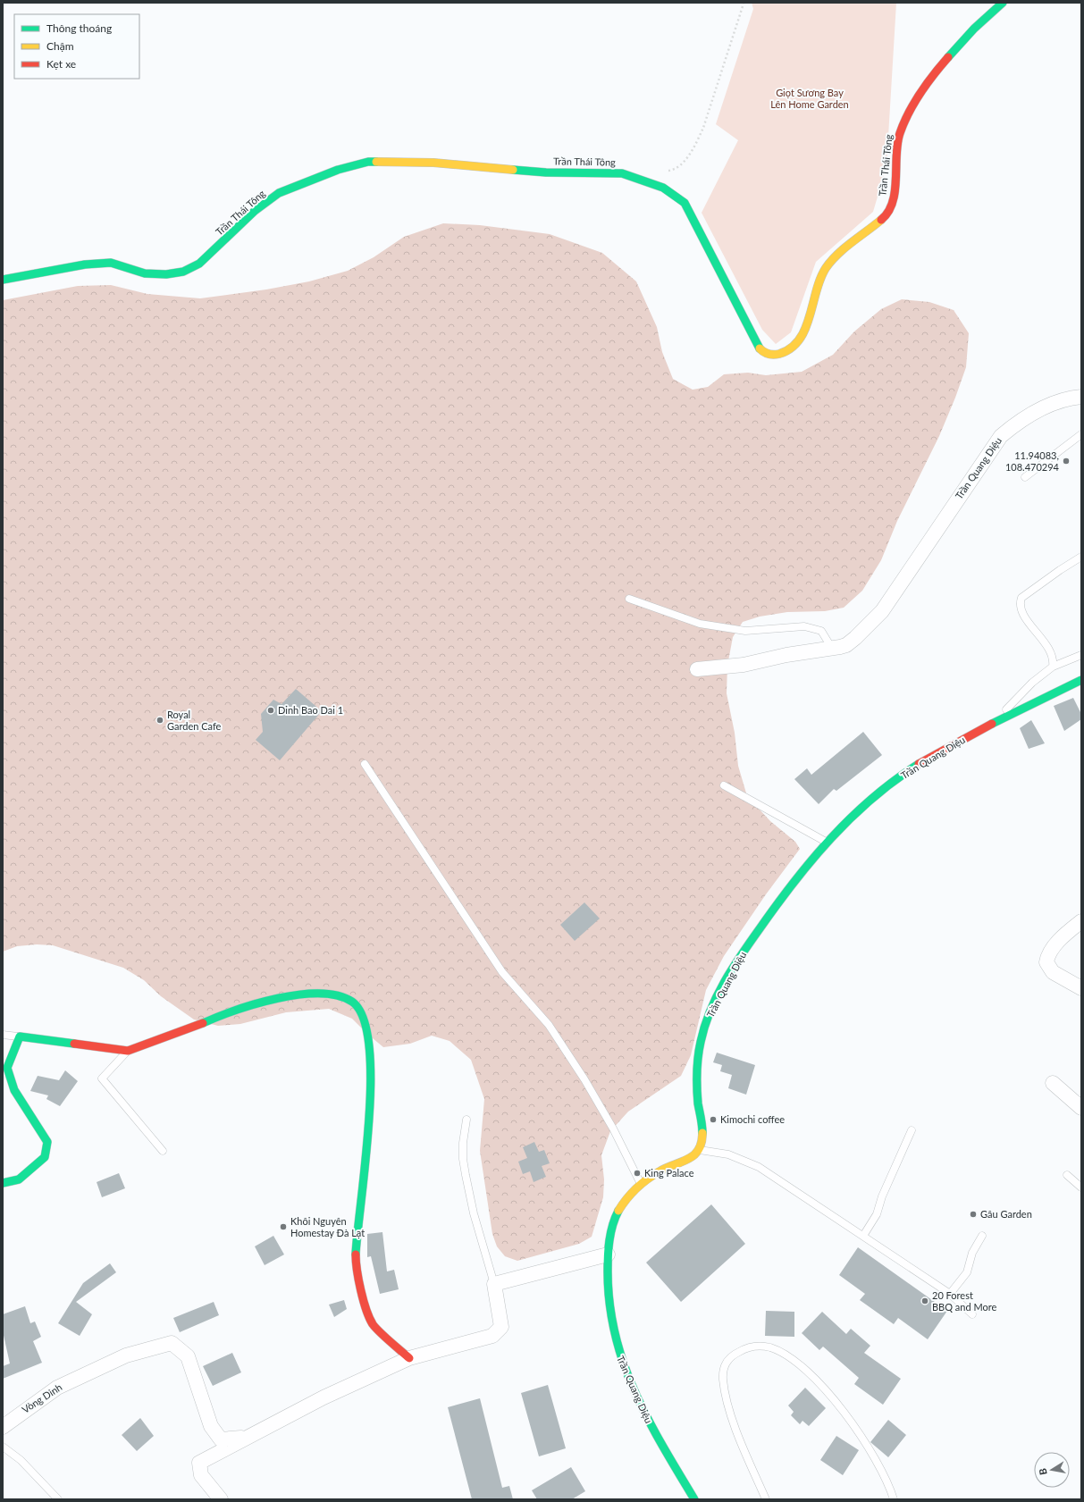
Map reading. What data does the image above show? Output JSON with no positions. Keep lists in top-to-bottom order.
{
  "streets": {
    "street": ["Trần Thái Tông", "Trần Quang Diệu", "Vòng Dinh"]
  },
  "parks": ["Giọt Sương Bay Lên Home Garden"],
  "places": [
    "11.94083, 108.470294",
    "Dinh Bao Dai 1",
    "Royal Garden Cafe",
    "Kimochi coffee",
    "King Palace",
    "Gâu Garden",
    "Khôi Nguyên Homestay Đà Lạt",
    "20 Forest BBQ and More"
  ],
  "legend": ["Thông thoáng", "Chậm", "Kẹt xe"],
  "north": "left"
}
